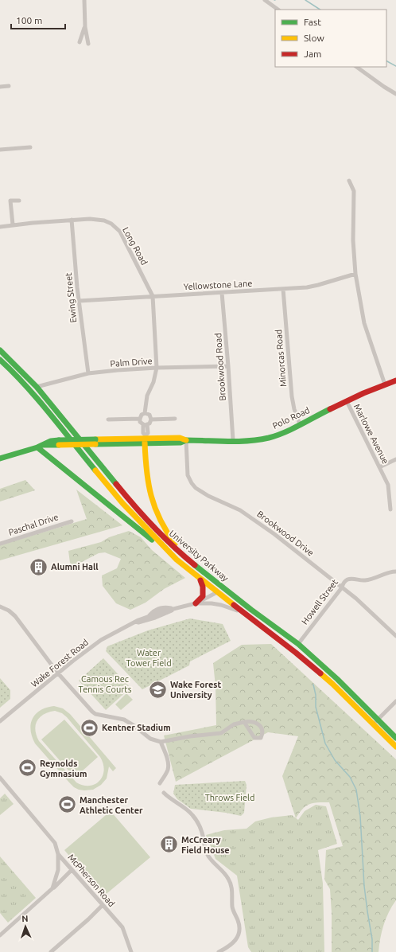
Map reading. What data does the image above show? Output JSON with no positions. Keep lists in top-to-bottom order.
{
  "streets": {
    "main road": ["Polo Road", "University Parkway"],
    "street": [
      "Long Road",
      "Yellowstone Lane",
      "Ewing Street",
      "Minorcas Road",
      "Palm Drive",
      "Brookwood Road",
      "Marlowe Avenue",
      "Paschal Drive",
      "Brookwood Drive",
      "Howell Street",
      "Wake Forest Road",
      "McPherson Road"
    ]
  },
  "crossings": [
    ["Long Road", "Yellowstone Lane"],
    ["Long Road", "Ewing Street"],
    ["Long Road", "Palm Drive"],
    ["Yellowstone Lane", "Ewing Street"],
    ["Yellowstone Lane", "Minorcas Road"],
    ["Yellowstone Lane", "Brookwood Road"],
    ["Ewing Street", "Palm Drive"],
    ["Minorcas Road", "Polo Road"],
    ["Palm Drive", "Brookwood Road"],
    ["Palm Drive", "University Parkway"],
    ["Brookwood Road", "Polo Road"],
    ["Polo Road", "Marlowe Avenue"],
    ["Polo Road", "Brookwood Drive"],
    ["Brookwood Drive", "Howell Street"],
    ["University Parkway", "Howell Street"],
    ["University Parkway", "Wake Forest Road"]
  ],
  "parks": ["Water Tower Field", "Camous Rec Tennis Courts", "Throws Field"],
  "places": {
    "building": ["Alumni Hall", "McCreary Field House"],
    "school or university": ["Wake Forest University"],
    "sports": ["Kentner Stadium", "Reynolds Gymnasium", "Manchester Athletic Center"]
  },
  "legend": ["Fast", "Slow", "Jam"],
  "scale_bar": "100 m",
  "north": "top"
}
